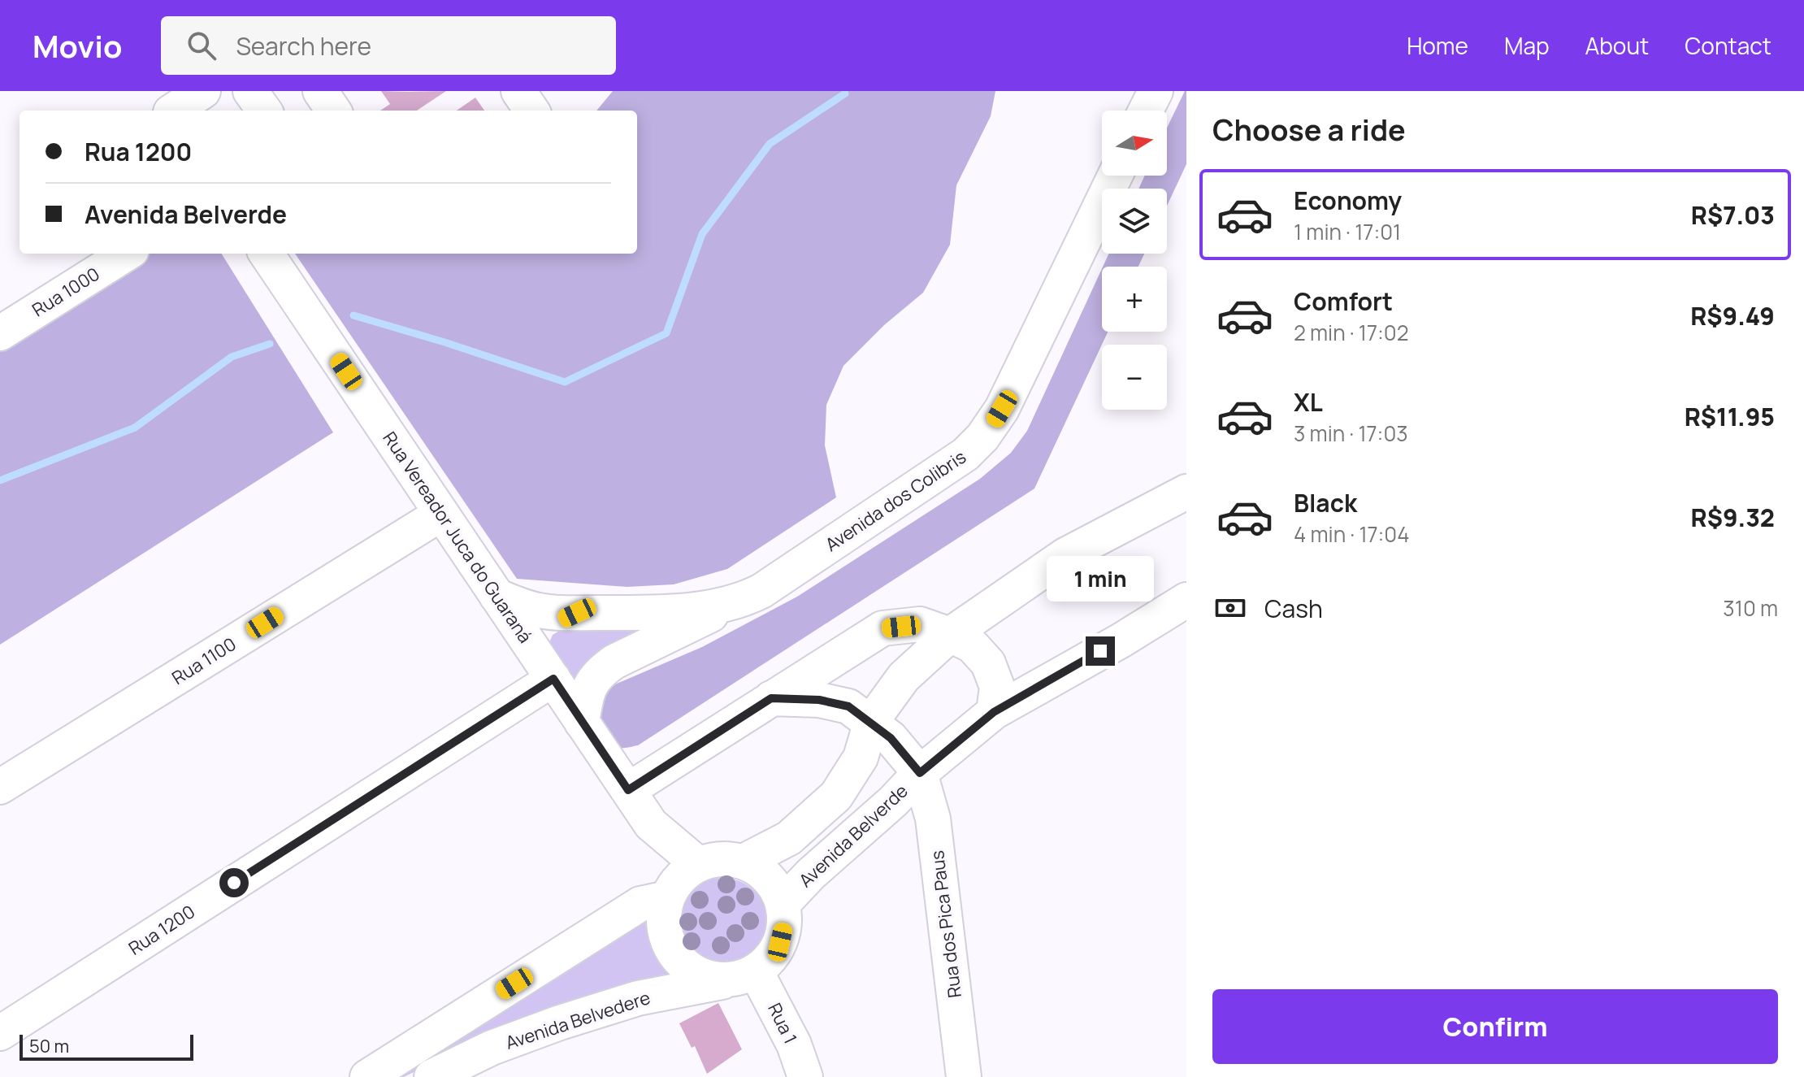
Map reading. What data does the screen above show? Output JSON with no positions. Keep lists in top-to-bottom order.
{
  "streets": {
    "street": [
      "Rua 1000",
      "Avenida dos Colibris",
      "Rua Vereador Juca do Guaraná",
      "Rua 1100",
      "Avenida Belverde",
      "Rua dos Pica Paus",
      "Rua 1200",
      "Avenida Belvedere",
      "Rua 1"
    ]
  },
  "crossings": [
    ["Avenida dos Colibris", "Rua Vereador Juca do Guaraná"],
    ["Rua Vereador Juca do Guaraná", "Rua 1100"],
    ["Rua Vereador Juca do Guaraná", "Avenida Belverde"],
    ["Rua Vereador Juca do Guaraná", "Rua 1200"],
    ["Rua Vereador Juca do Guaraná", "Avenida Belvedere"],
    ["Rua Vereador Juca do Guaraná", "Rua 1"],
    ["Avenida Belverde", "Rua dos Pica Paus"],
    ["Avenida Belverde", "Avenida Belvedere"],
    ["Avenida Belverde", "Rua 1"],
    ["Avenida Belvedere", "Rua 1"]
  ],
  "scale_bar": "50 m",
  "north": "right",
  "page": {
    "header": "Movio",
    "search": "Search here",
    "nav": [
      "Home",
      "Map",
      "About",
      "Contact"
    ],
    "heading": "Choose a ride",
    "map_buttons": ["+", "−"],
    "banner": ["Rua 1200", "Avenida Belverde"],
    "list": [
      {
        "name": "Economy",
        "note": "1 min · 17:01",
        "value": "R$7.03"
      },
      {
        "name": "Comfort",
        "note": "2 min · 17:02",
        "value": "R$9.49"
      },
      {
        "name": "XL",
        "note": "3 min · 17:03",
        "value": "R$11.95"
      },
      {
        "name": "Black",
        "note": "4 min · 17:04",
        "value": "R$9.32"
      }
    ],
    "bubble": "1 min",
    "pay": ["Cash", "310 m"],
    "buttons": "Confirm",
    "scale": "50 m"
  }
}
